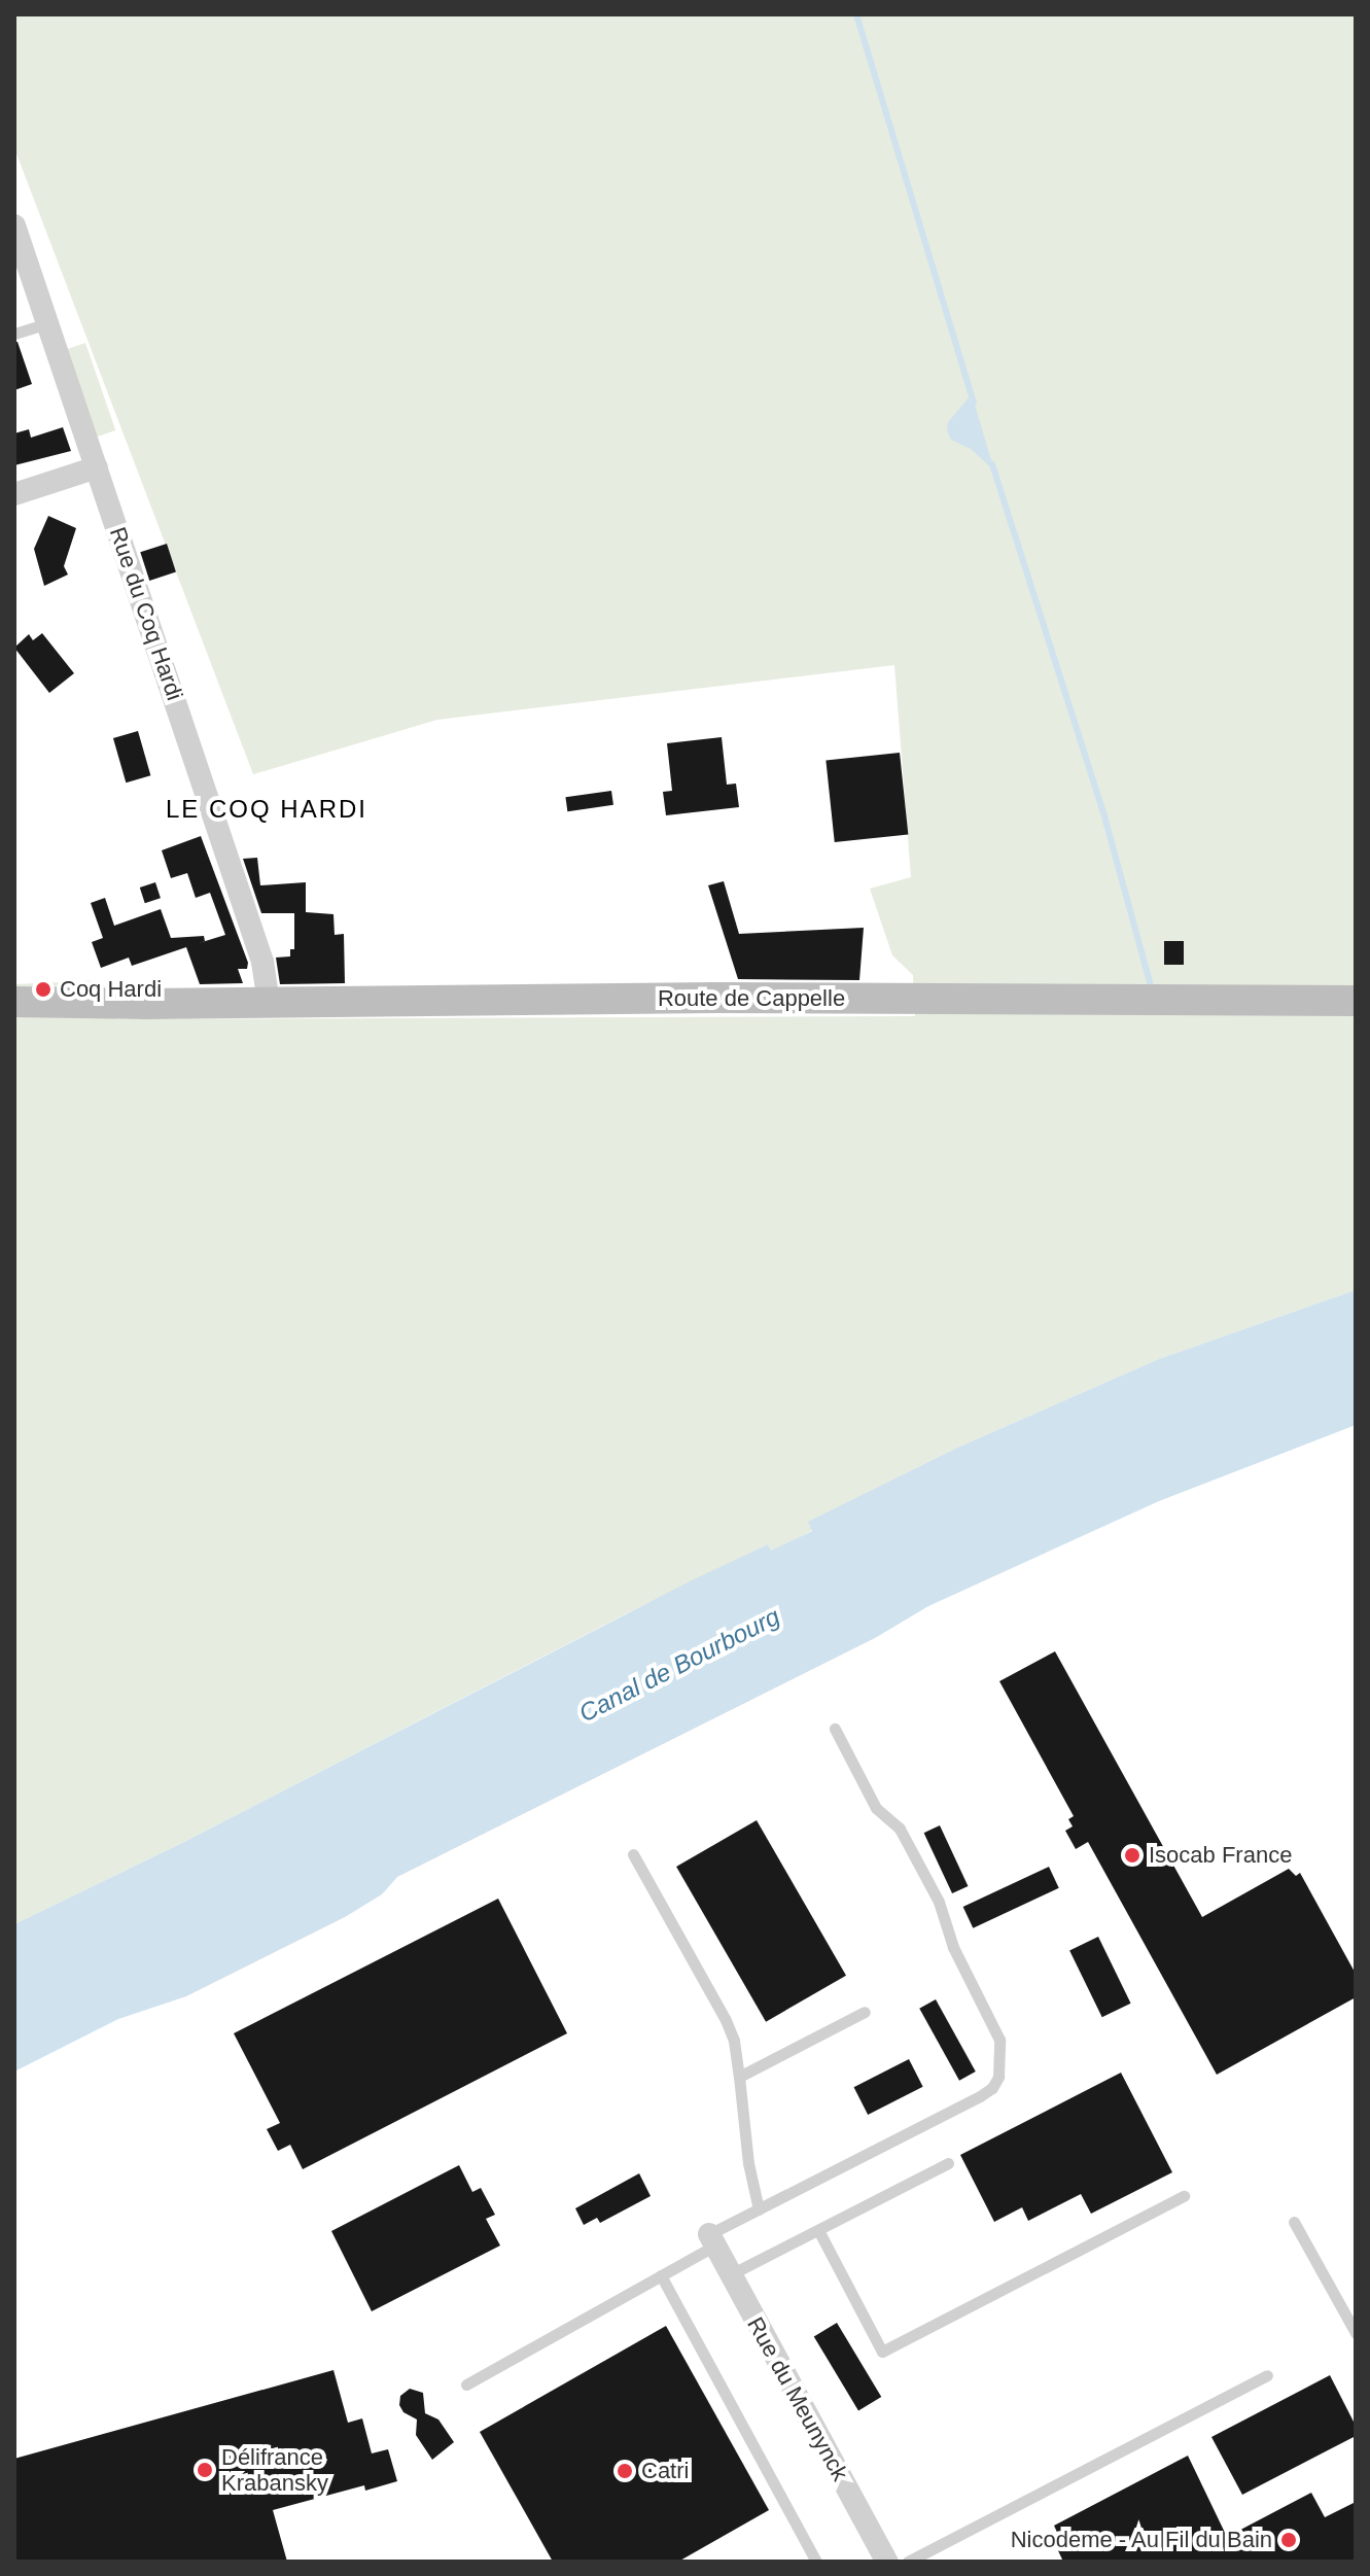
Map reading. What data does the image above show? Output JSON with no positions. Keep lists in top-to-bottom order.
{
  "streets": {
    "main road": ["Route de Cappelle"],
    "street": ["Rue du Coq Hardi", "Rue du Meunynck"]
  },
  "crossings": [
    ["Rue du Coq Hardi", "Route de Cappelle"]
  ],
  "districts": ["LE COQ HARDI"],
  "water": ["Canal de Bourbourg"],
  "places": [
    "Coq Hardi",
    "Isocab France",
    "Délifrance Krabansky",
    "Catri",
    "Nicodeme - Au Fil du Bain"
  ]
}
